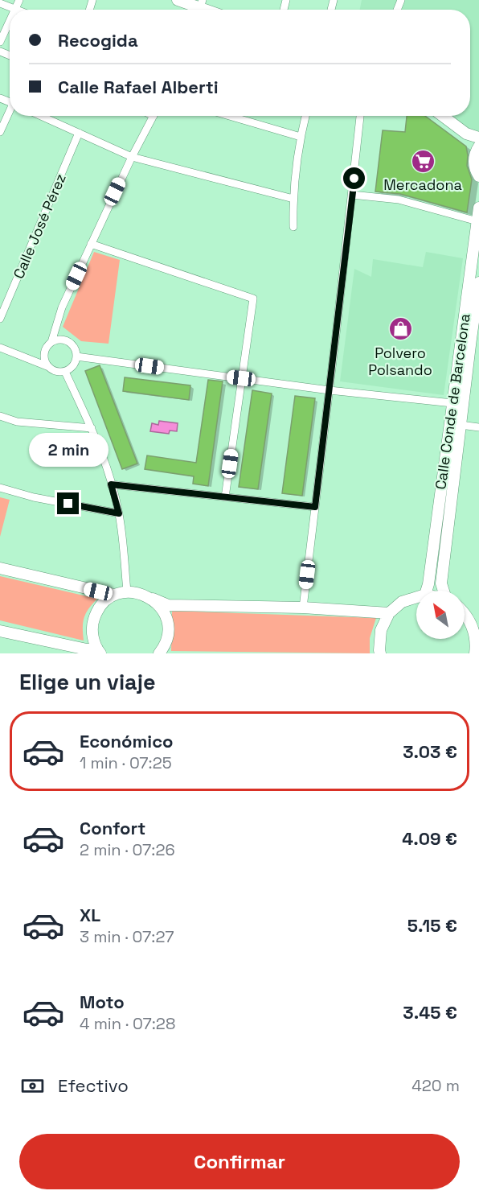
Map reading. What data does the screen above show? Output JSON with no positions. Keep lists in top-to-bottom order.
{
  "streets": {
    "main road": ["Calle Conde de Barcelona"],
    "street": ["Calle José Pérez"]
  },
  "places": {
    "supermarket": ["Mercadona"],
    "shop": ["Polvero Polsando"]
  },
  "north": "top left",
  "page": {
    "banner": ["Recogida", "Calle Rafael Alberti"],
    "bubble": "2 min",
    "heading": "Elige un viaje",
    "list": [
      {
        "name": "Económico",
        "note": "1 min · 07:25",
        "value": "3.03 €"
      },
      {
        "name": "Confort",
        "note": "2 min · 07:26",
        "value": "4.09 €"
      },
      {
        "name": "XL",
        "note": "3 min · 07:27",
        "value": "5.15 €"
      },
      {
        "name": "Moto",
        "note": "4 min · 07:28",
        "value": "3.45 €"
      }
    ],
    "pay": ["Efectivo", "420 m"],
    "buttons": "Confirmar"
  }
}
